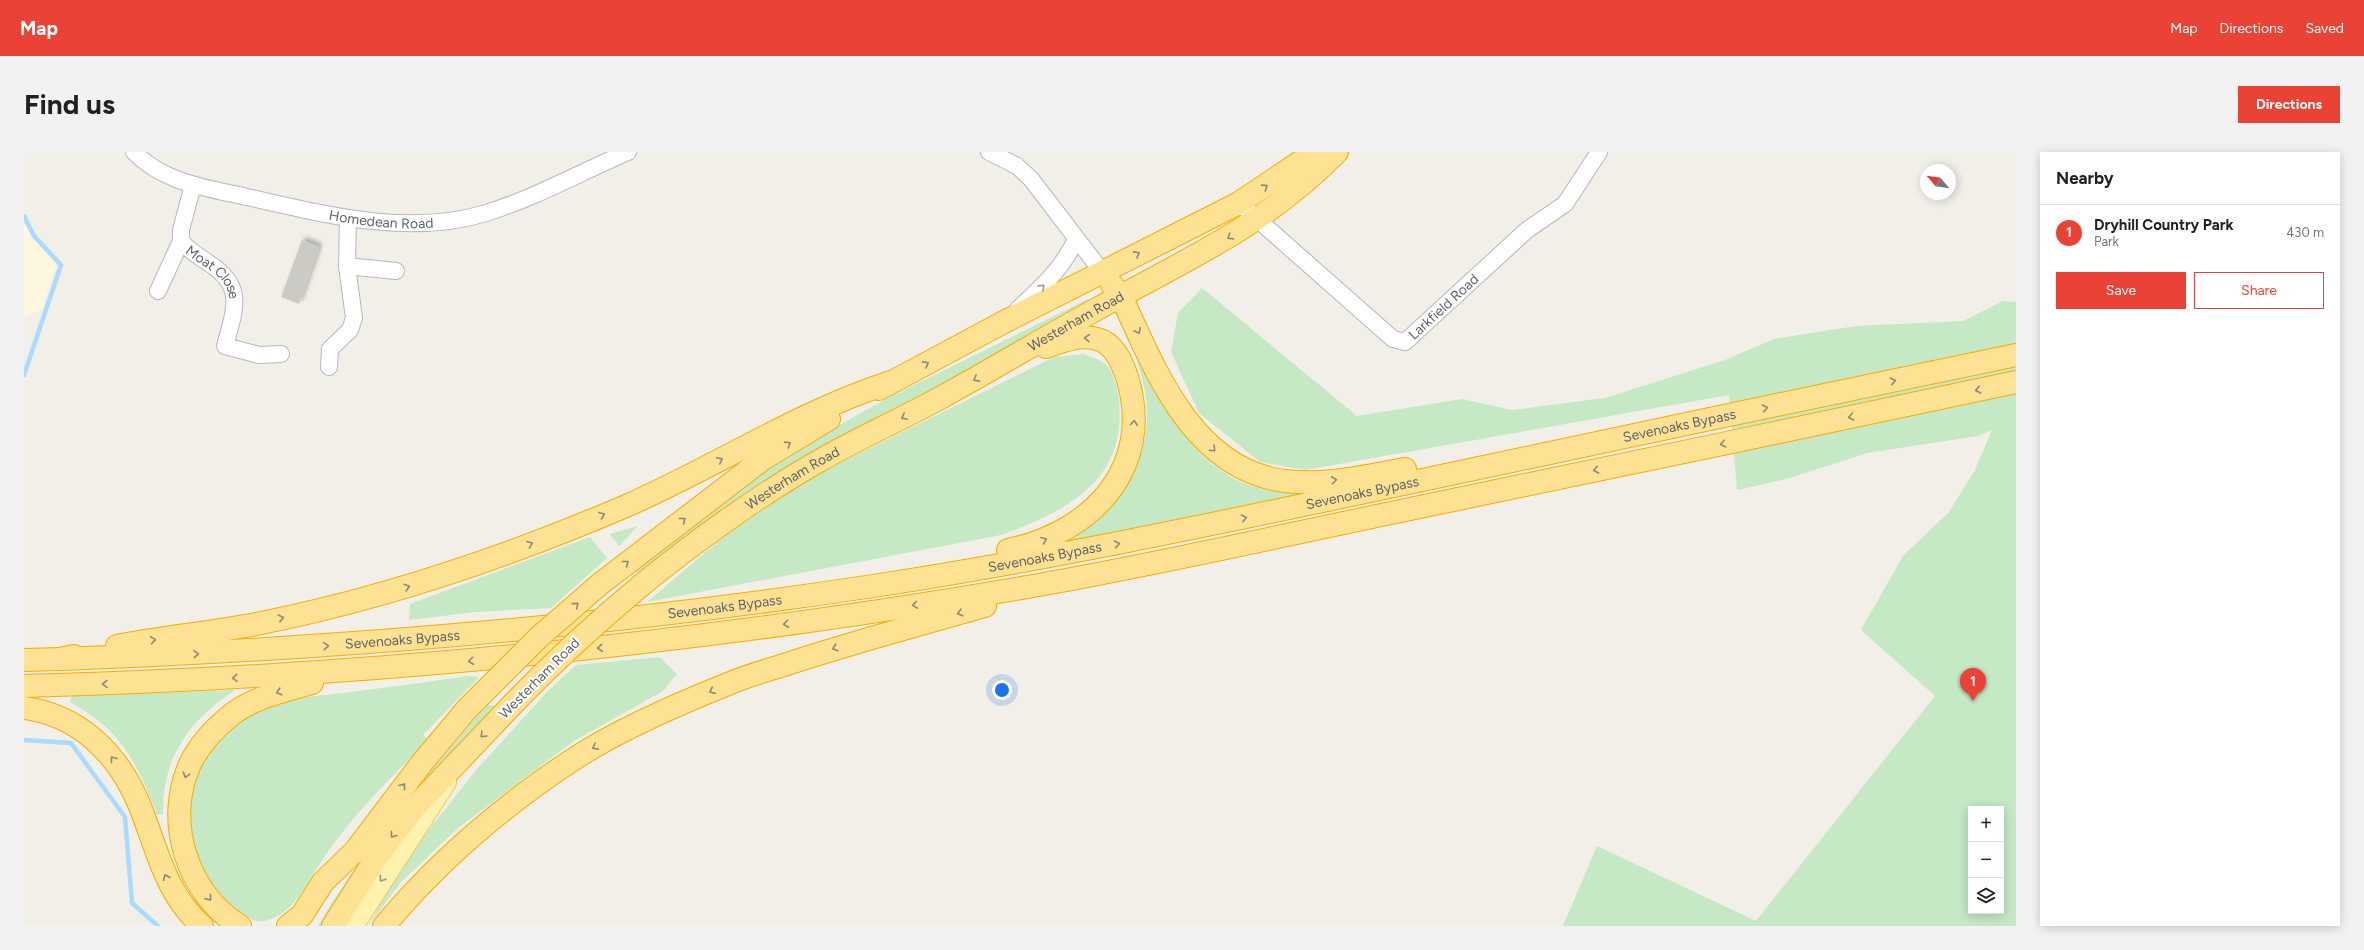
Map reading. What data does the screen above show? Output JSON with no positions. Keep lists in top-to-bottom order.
{
  "streets": {
    "highway": ["Westerham Road", "Sevenoaks Bypass"],
    "street": ["Homedean Road", "Moat Close", "Larkfield Road"]
  },
  "crossings": [
    ["Homedean Road", "Moat Close"],
    ["Larkfield Road", "Westerham Road"]
  ],
  "north": "top left",
  "page": {
    "header": "Map",
    "nav": ["Map", "Directions", "Saved"],
    "buttons": [
      "Directions",
      ["Save", "Share"]
    ],
    "title": "Find us",
    "heading": "Nearby",
    "list": [
      {
        "mark": "1",
        "name": "Dryhill Country Park",
        "note": "Park",
        "value": "430 m"
      }
    ],
    "pins": "1",
    "map_buttons": ["+", "−"]
  }
}
